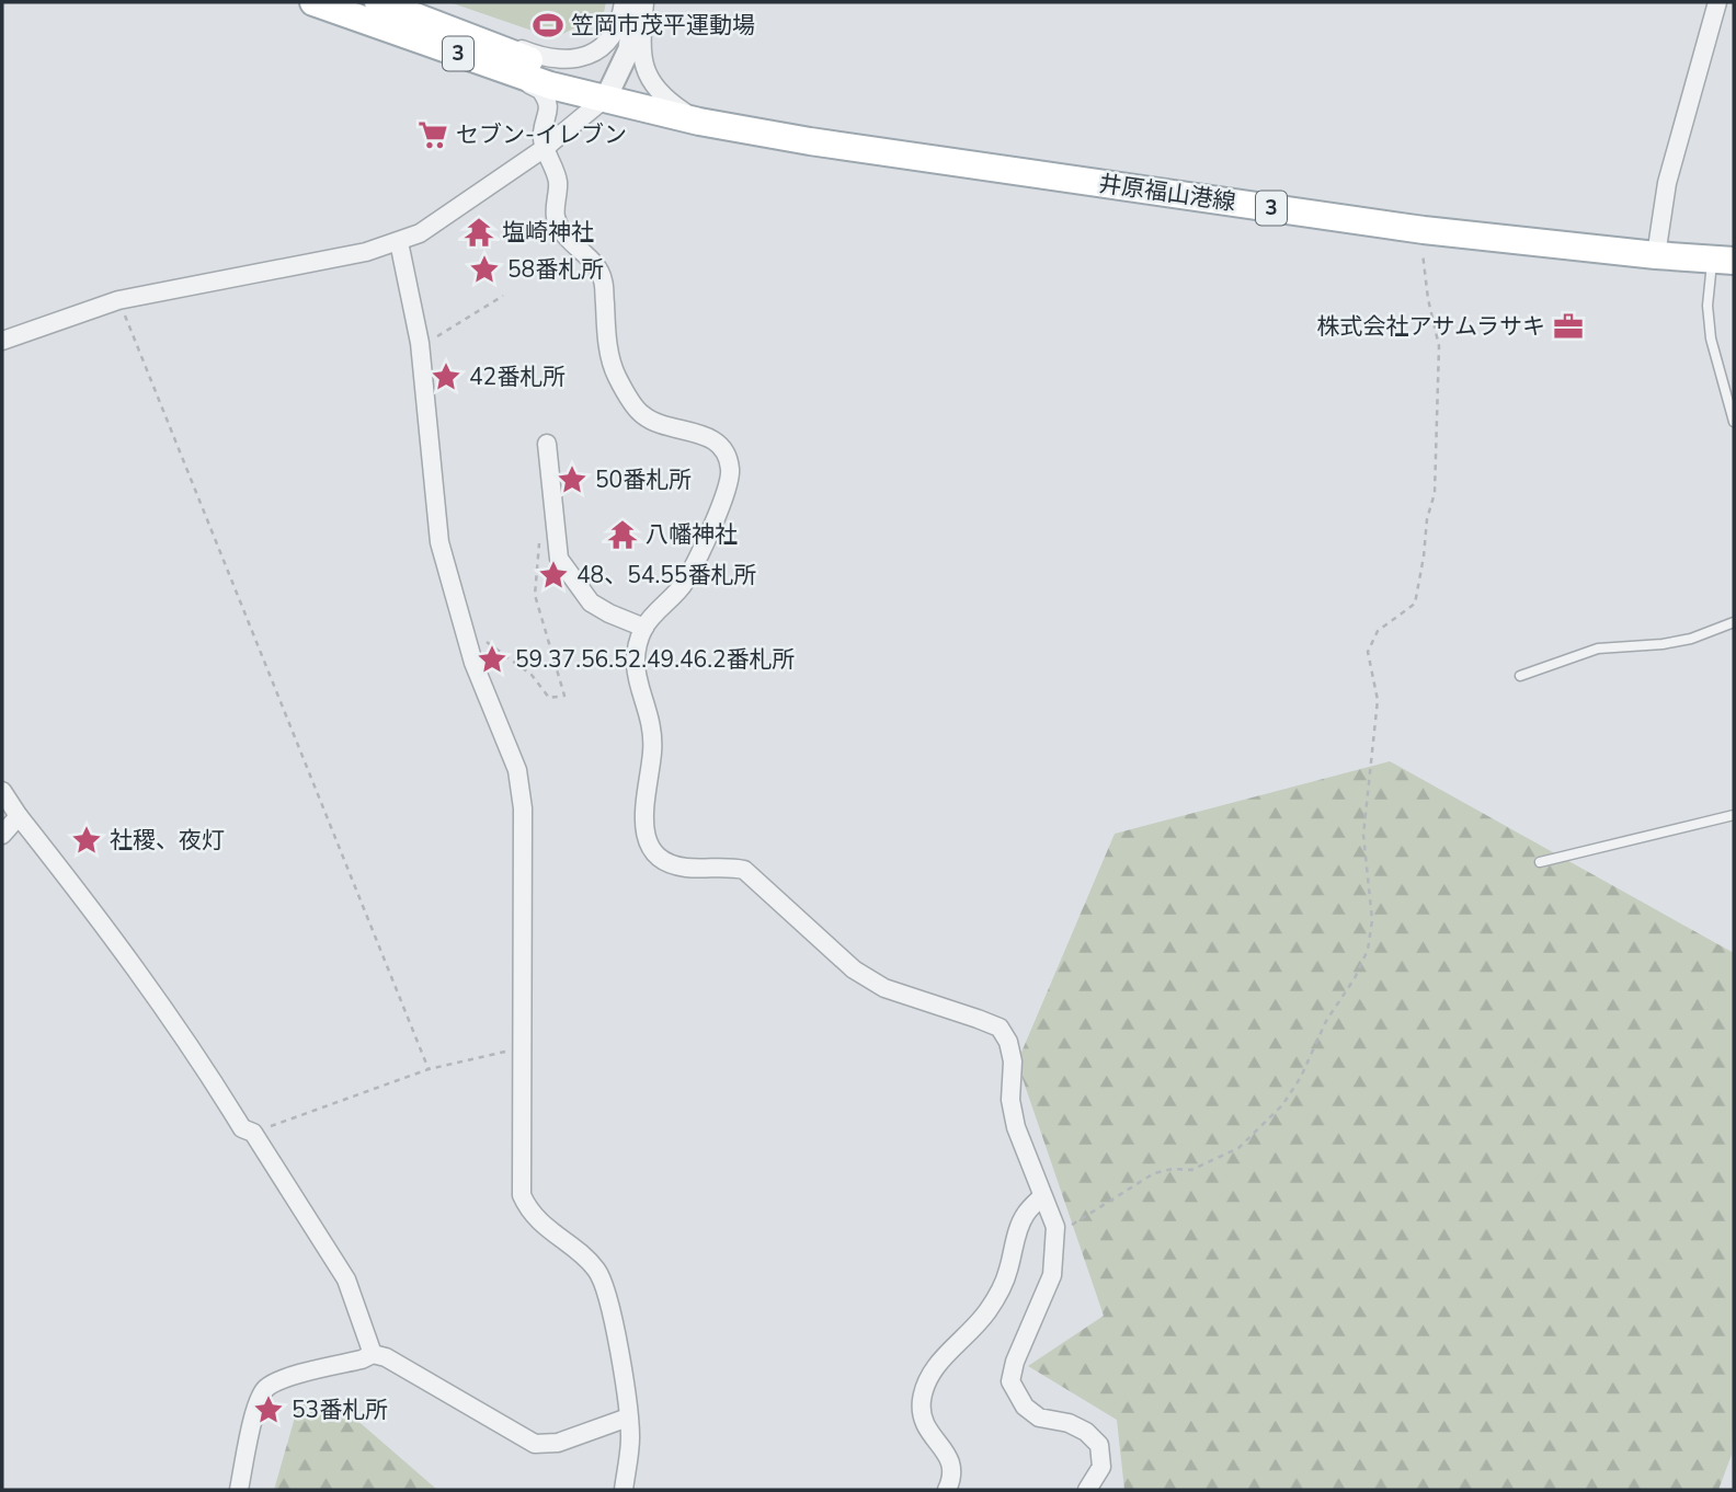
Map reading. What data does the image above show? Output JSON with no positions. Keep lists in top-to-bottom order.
{
  "streets": {
    "main road": ["3", "井原福山港線"]
  },
  "places": {
    "sports": ["笠岡市茂平運動場"],
    "supermarket": ["セブン-イレブン"],
    "temple": ["塩崎神社", "八幡神社"],
    "place": [
      "58番札所",
      "42番札所",
      "50番札所",
      "48、54.55番札所",
      "59.37.56.52.49.46.2番札所",
      "社稷、夜灯",
      "53番札所"
    ],
    "office": ["株式会社アサムラサキ"]
  }
}
